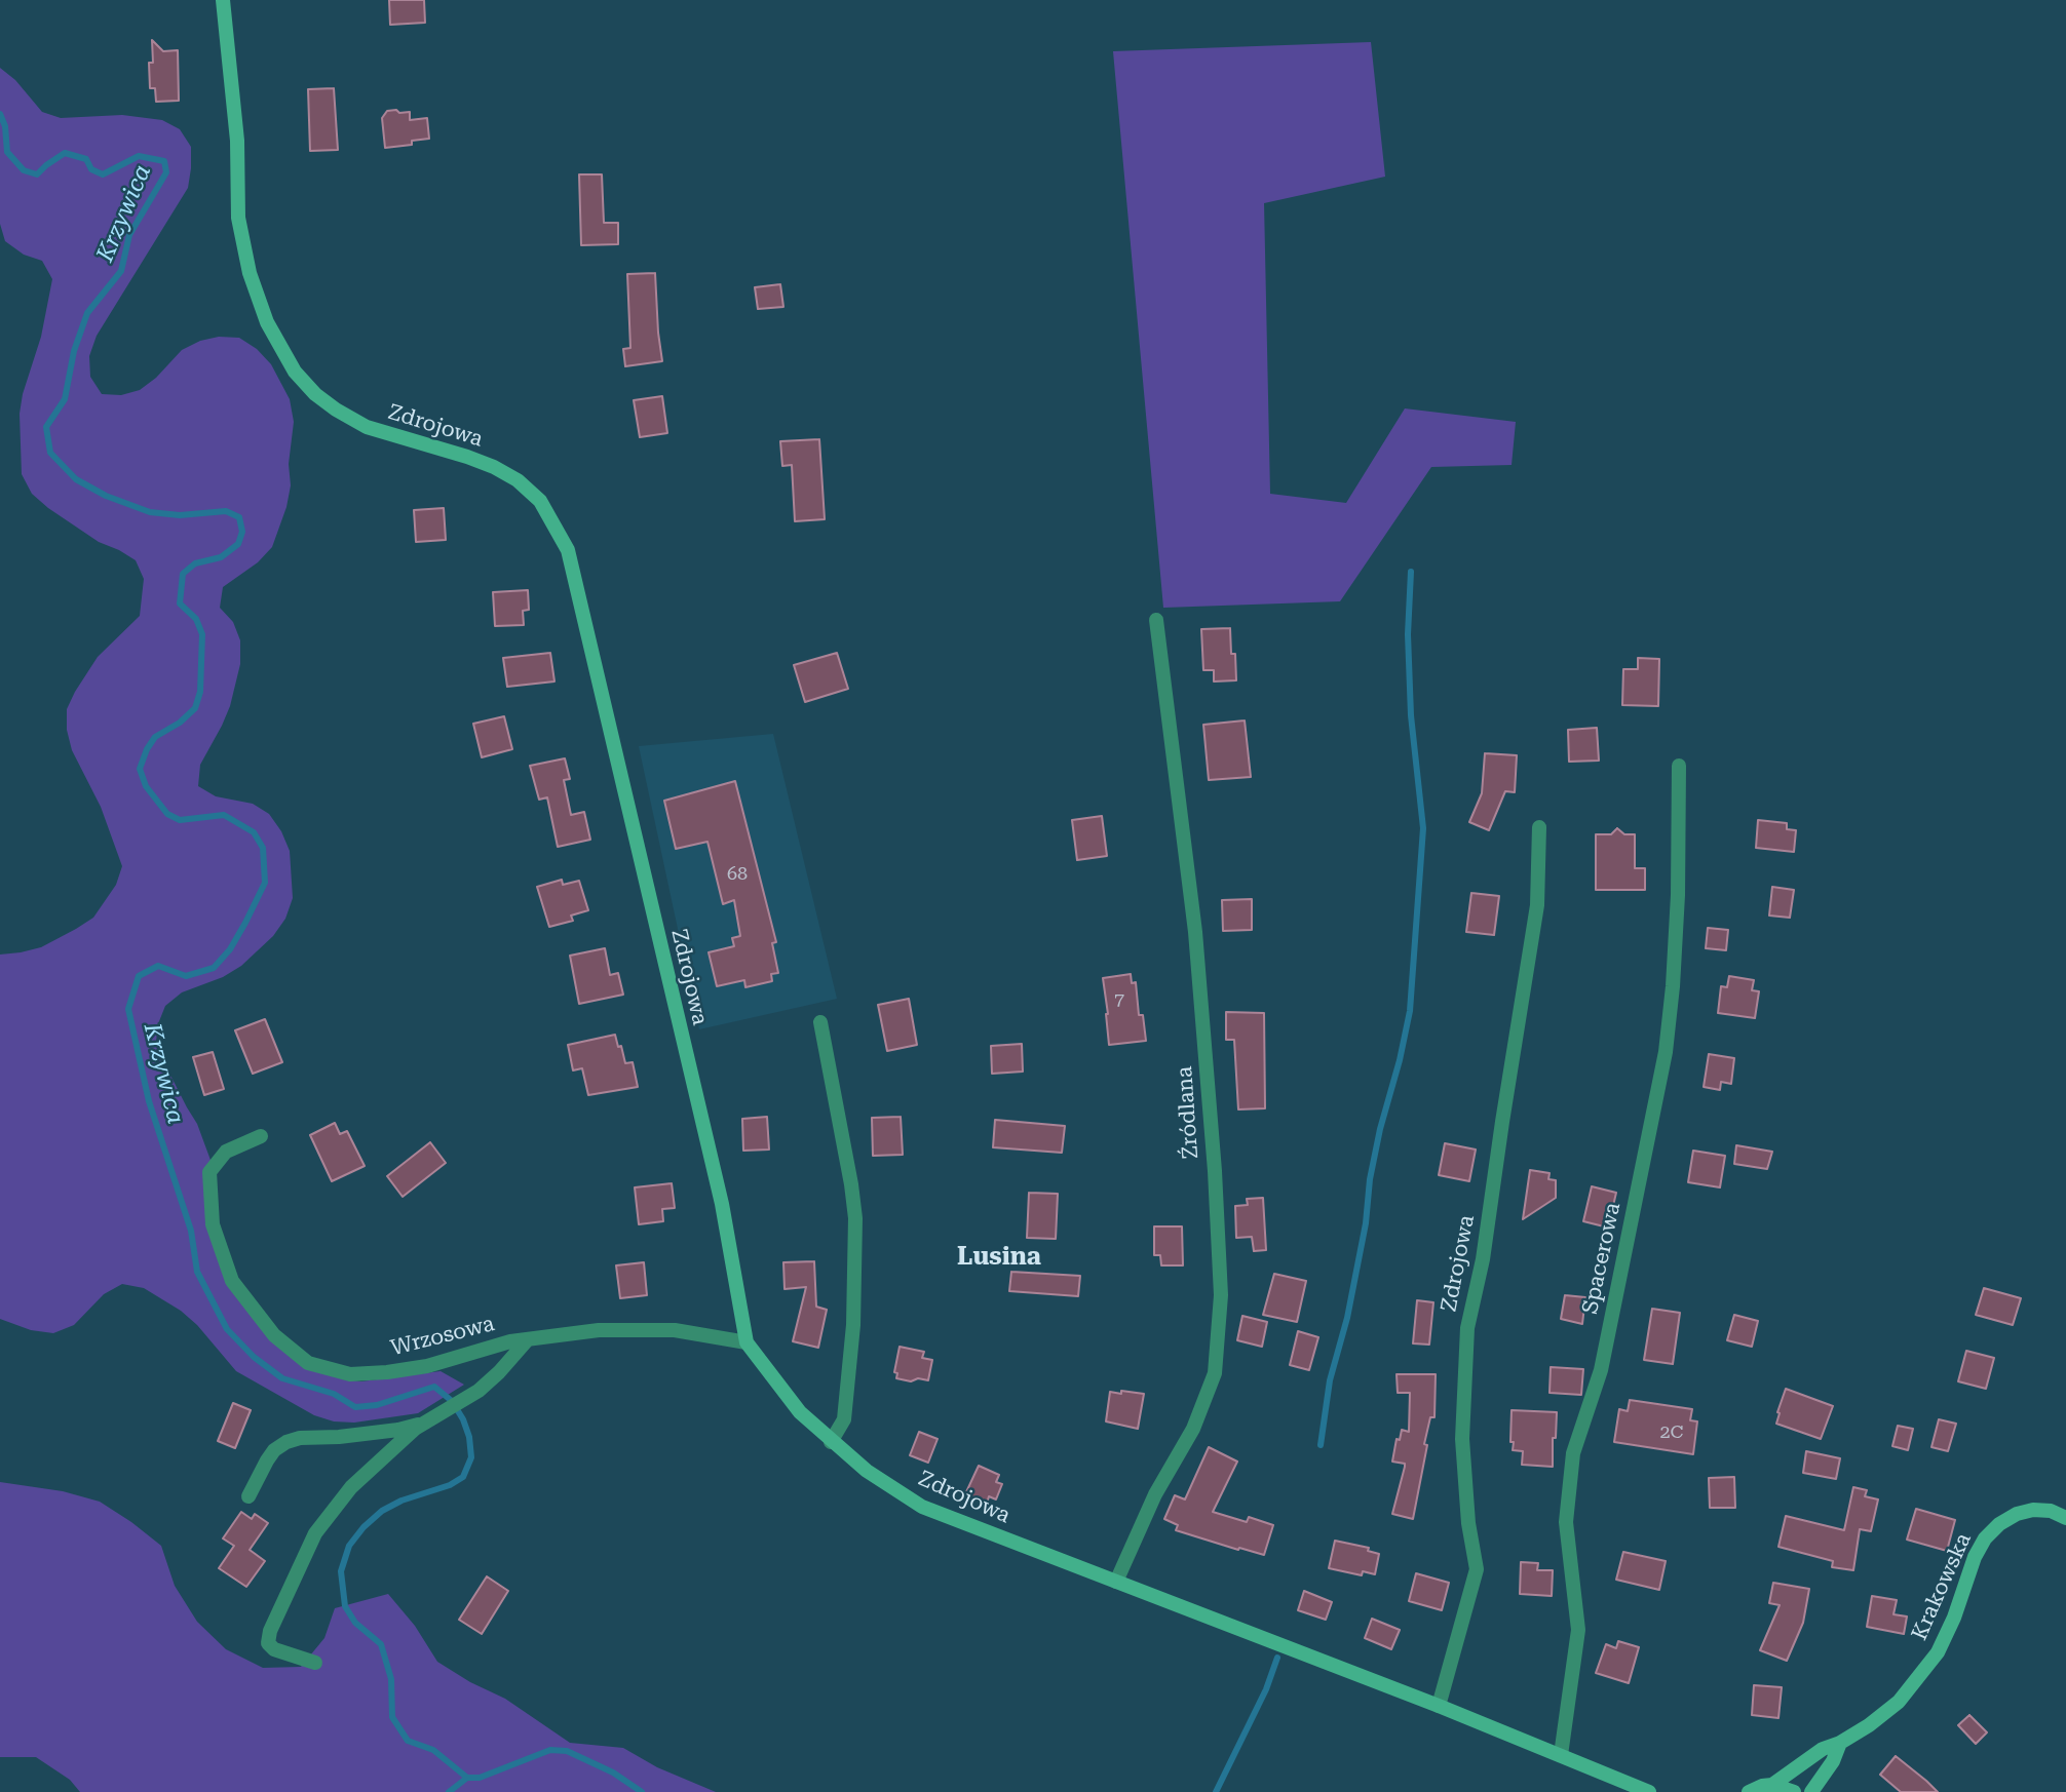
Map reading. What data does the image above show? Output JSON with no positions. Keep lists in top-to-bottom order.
{
  "streets": {
    "street": [
      "Zdrojowa",
      "Źródlana",
      "Spacerowa",
      "Wrzosowa",
      "Krakowska"
    ]
  },
  "crossings": [
    ["Zdrojowa", "Źródlana"],
    ["Zdrojowa", "Spacerowa"],
    ["Zdrojowa", "Wrzosowa"]
  ],
  "districts": ["Lusina"],
  "water": ["Krzywica"],
  "house_numbers": ["68", "7", "2C"]
}
